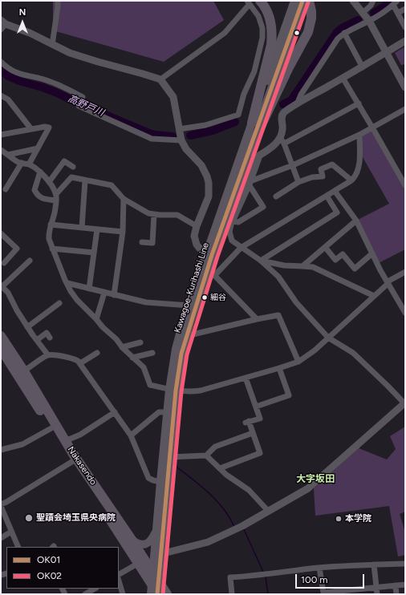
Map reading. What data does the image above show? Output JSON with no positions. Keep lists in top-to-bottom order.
{
  "streets": {
    "highway": ["Nakasendo"],
    "main road": ["Kawagoe-Kurihashi Line"]
  },
  "crossings": [
    ["Kawagoe-Kurihashi Line", "Nakasendo"]
  ],
  "districts": ["大字坂田"],
  "water": ["高野戸川"],
  "places": ["細谷", "聖蹟会埼玉県央病院", "本学院"],
  "lines": ["transit line OK01", "transit line OK02"],
  "legend": ["OK01", "OK02"],
  "scale_bar": "100 m",
  "north": "top"
}
